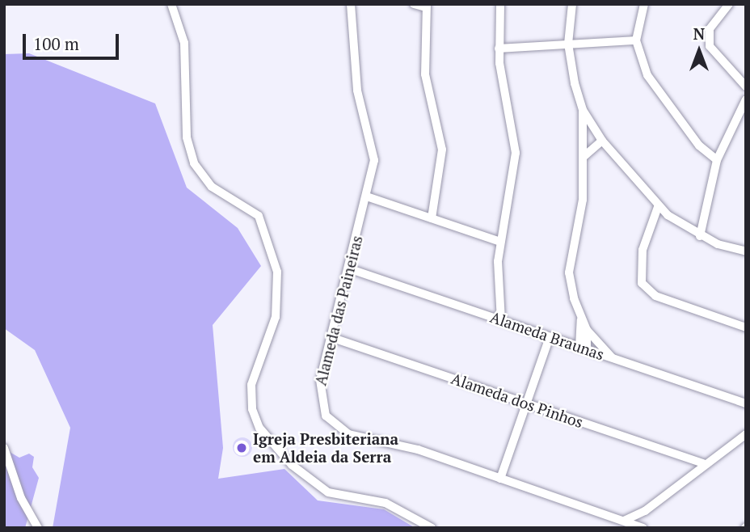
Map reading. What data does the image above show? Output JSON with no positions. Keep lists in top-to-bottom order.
{
  "streets": {
    "street": ["Alameda das Paineiras", "Alameda Braunas", "Alameda dos Pinhos"]
  },
  "crossings": [
    ["Alameda das Paineiras", "Alameda Braunas"],
    ["Alameda das Paineiras", "Alameda dos Pinhos"]
  ],
  "places": ["Igreja Presbiteriana em Aldeia da Serra"],
  "scale_bar": "100 m",
  "north": "top"
}
